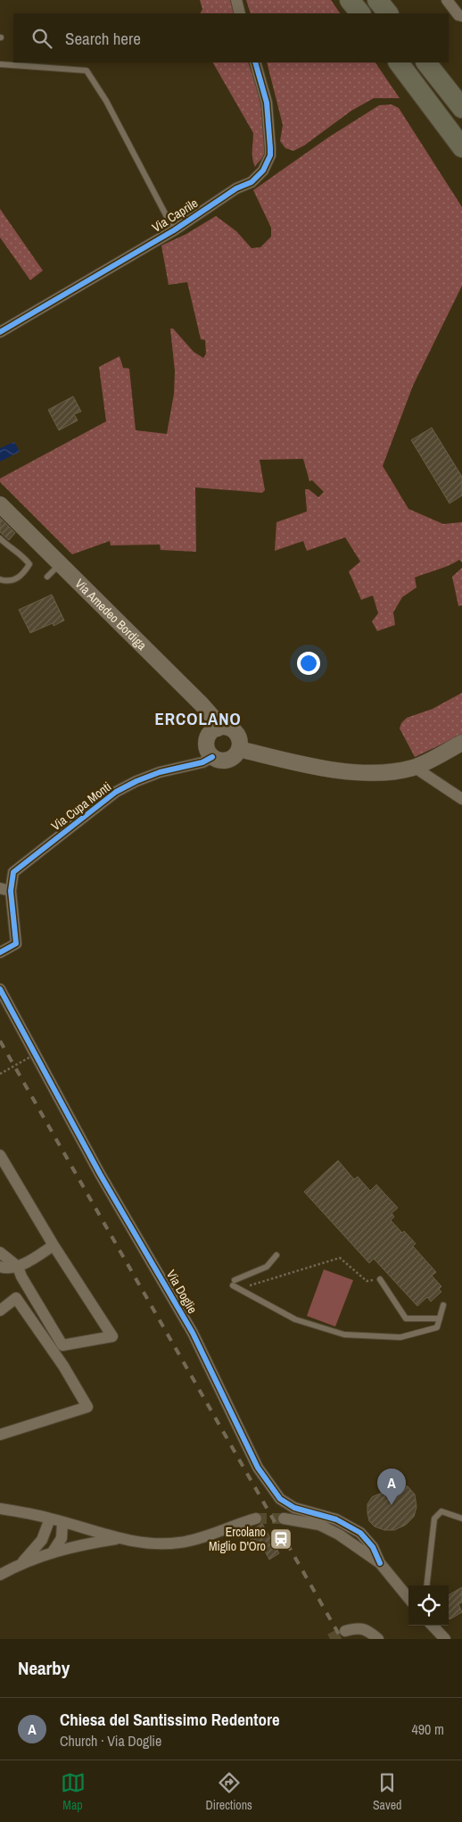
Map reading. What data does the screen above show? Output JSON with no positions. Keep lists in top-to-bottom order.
{
  "streets": {
    "street": [
      "Via Caprile",
      "Via Amedeo Bordiga",
      "Via Cupa Monti",
      "Via Doglie"
    ]
  },
  "crossings": [
    ["Via Amedeo Bordiga", "Via Cupa Monti"]
  ],
  "districts": ["ERCOLANO"],
  "places": {
    "station": ["Ercolano Miglio D'Oro"]
  },
  "page": {
    "search": "Search here",
    "pins": "A",
    "heading": "Nearby",
    "list": [
      {
        "mark": "A",
        "name": "Chiesa del Santissimo Redentore",
        "note": "Church · Via Doglie",
        "value": "490 m"
      }
    ],
    "nav": ["Map", "Directions", "Saved"]
  }
}
